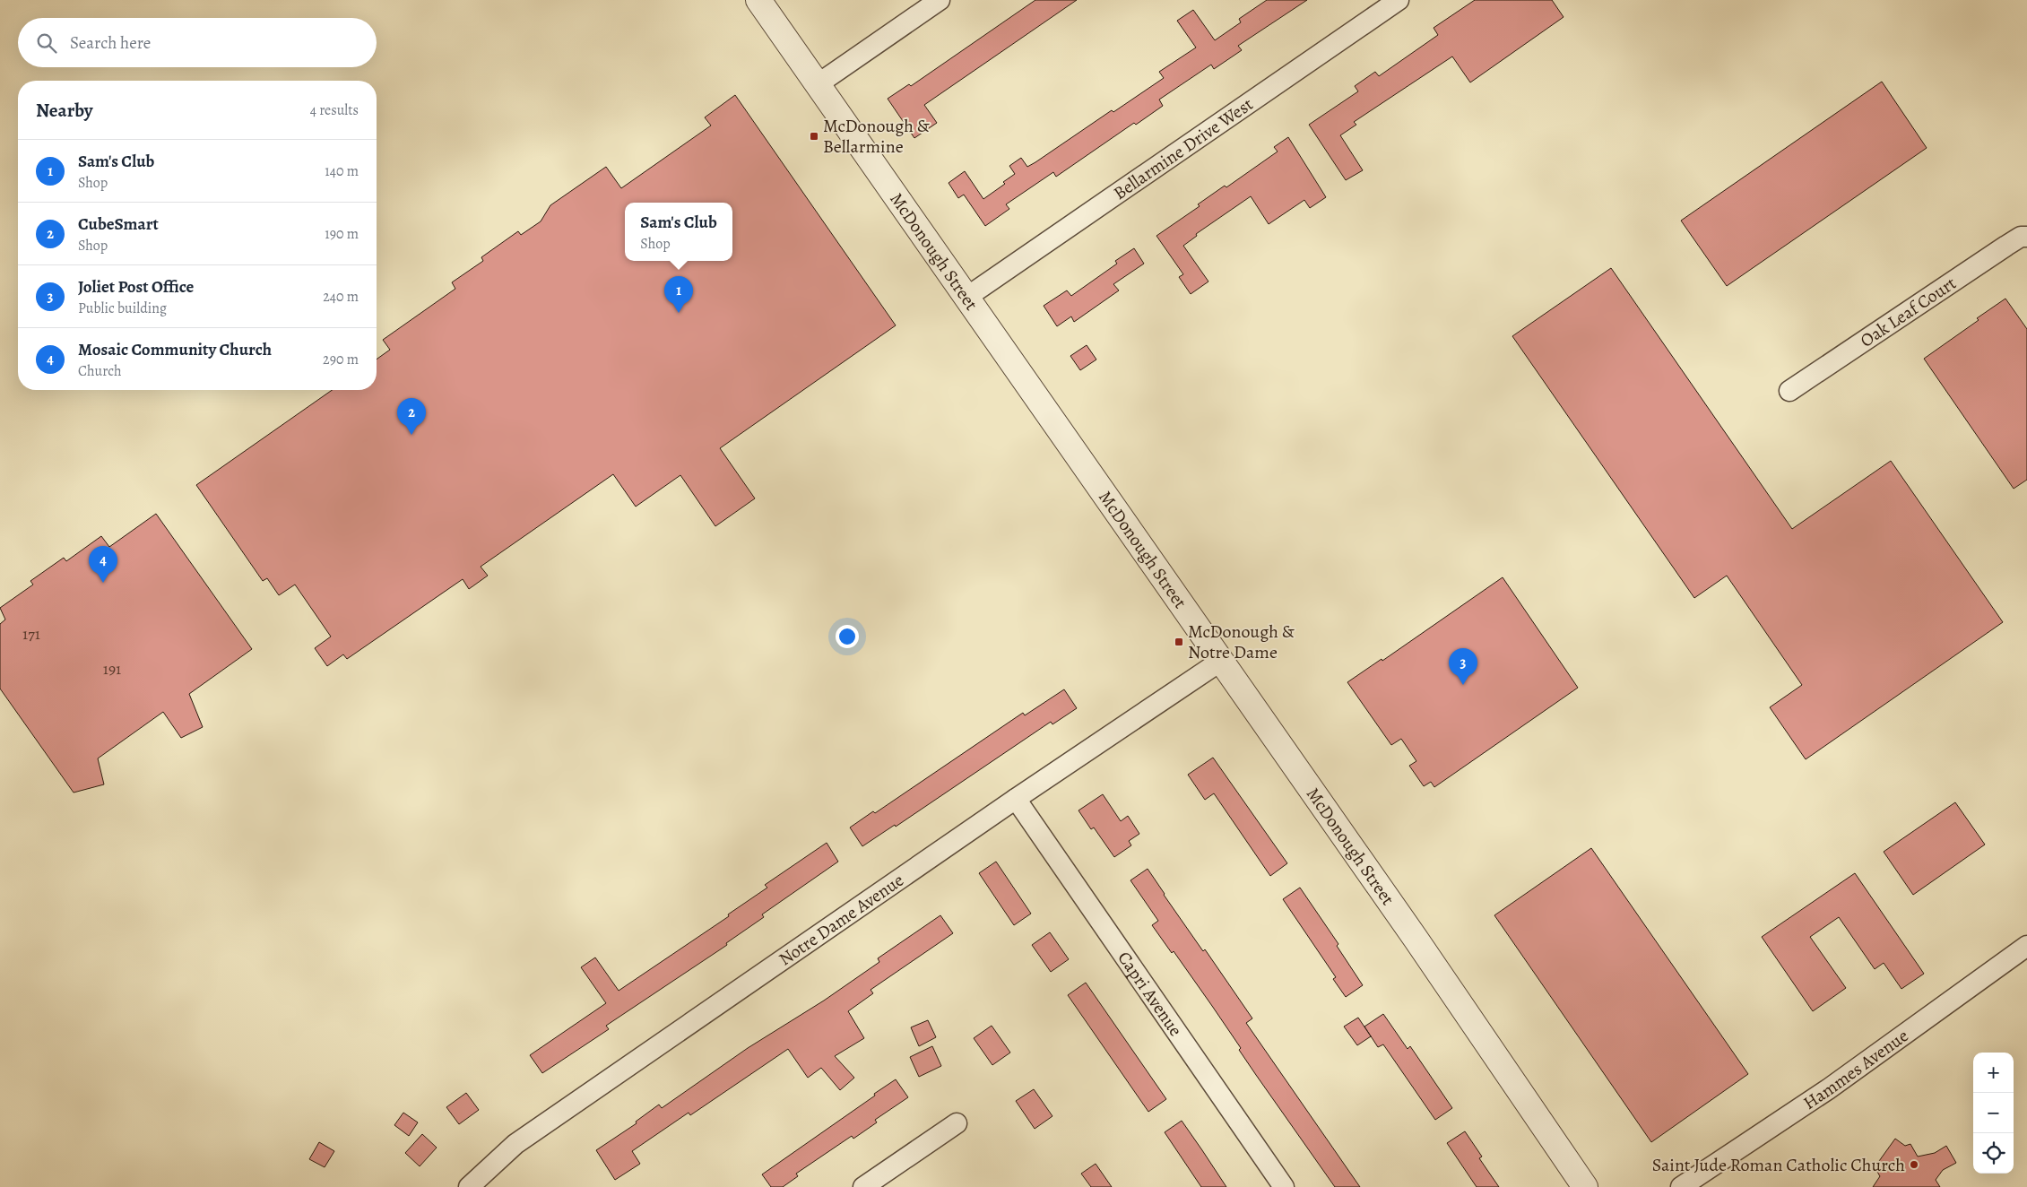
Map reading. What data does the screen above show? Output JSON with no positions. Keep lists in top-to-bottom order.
{
  "streets": {
    "street": [
      "Bellarmine Drive West",
      "McDonough Street",
      "Oak Leaf Court",
      "Notre Dame Avenue",
      "Capri Avenue",
      "Hammes Avenue"
    ]
  },
  "crossings": [
    ["Bellarmine Drive West", "McDonough Street"],
    ["McDonough Street", "Notre Dame Avenue"],
    ["Notre Dame Avenue", "Capri Avenue"]
  ],
  "places": {
    "transit": ["McDonough & Bellarmine", "McDonough & Notre Dame"],
    "other": ["Saint Jude Roman Catholic Church"]
  },
  "house_numbers": ["171", "191"],
  "page": {
    "search": "Search here",
    "heading": ["Nearby", "4 results"],
    "list": [
      {
        "mark": "1",
        "name": "Sam's Club",
        "note": "Shop",
        "value": "140 m"
      },
      {
        "mark": "2",
        "name": "CubeSmart",
        "note": "Shop",
        "value": "190 m"
      },
      {
        "mark": "3",
        "name": "Joliet Post Office",
        "note": "Public building",
        "value": "240 m"
      },
      {
        "mark": "4",
        "name": "Mosaic Community Church",
        "note": "Church",
        "value": "290 m"
      }
    ],
    "popup": ["Sam's Club", "Shop"],
    "pins": [
      "1",
      "2",
      "4",
      "3"
    ],
    "map_buttons": ["+", "−"]
  }
}
